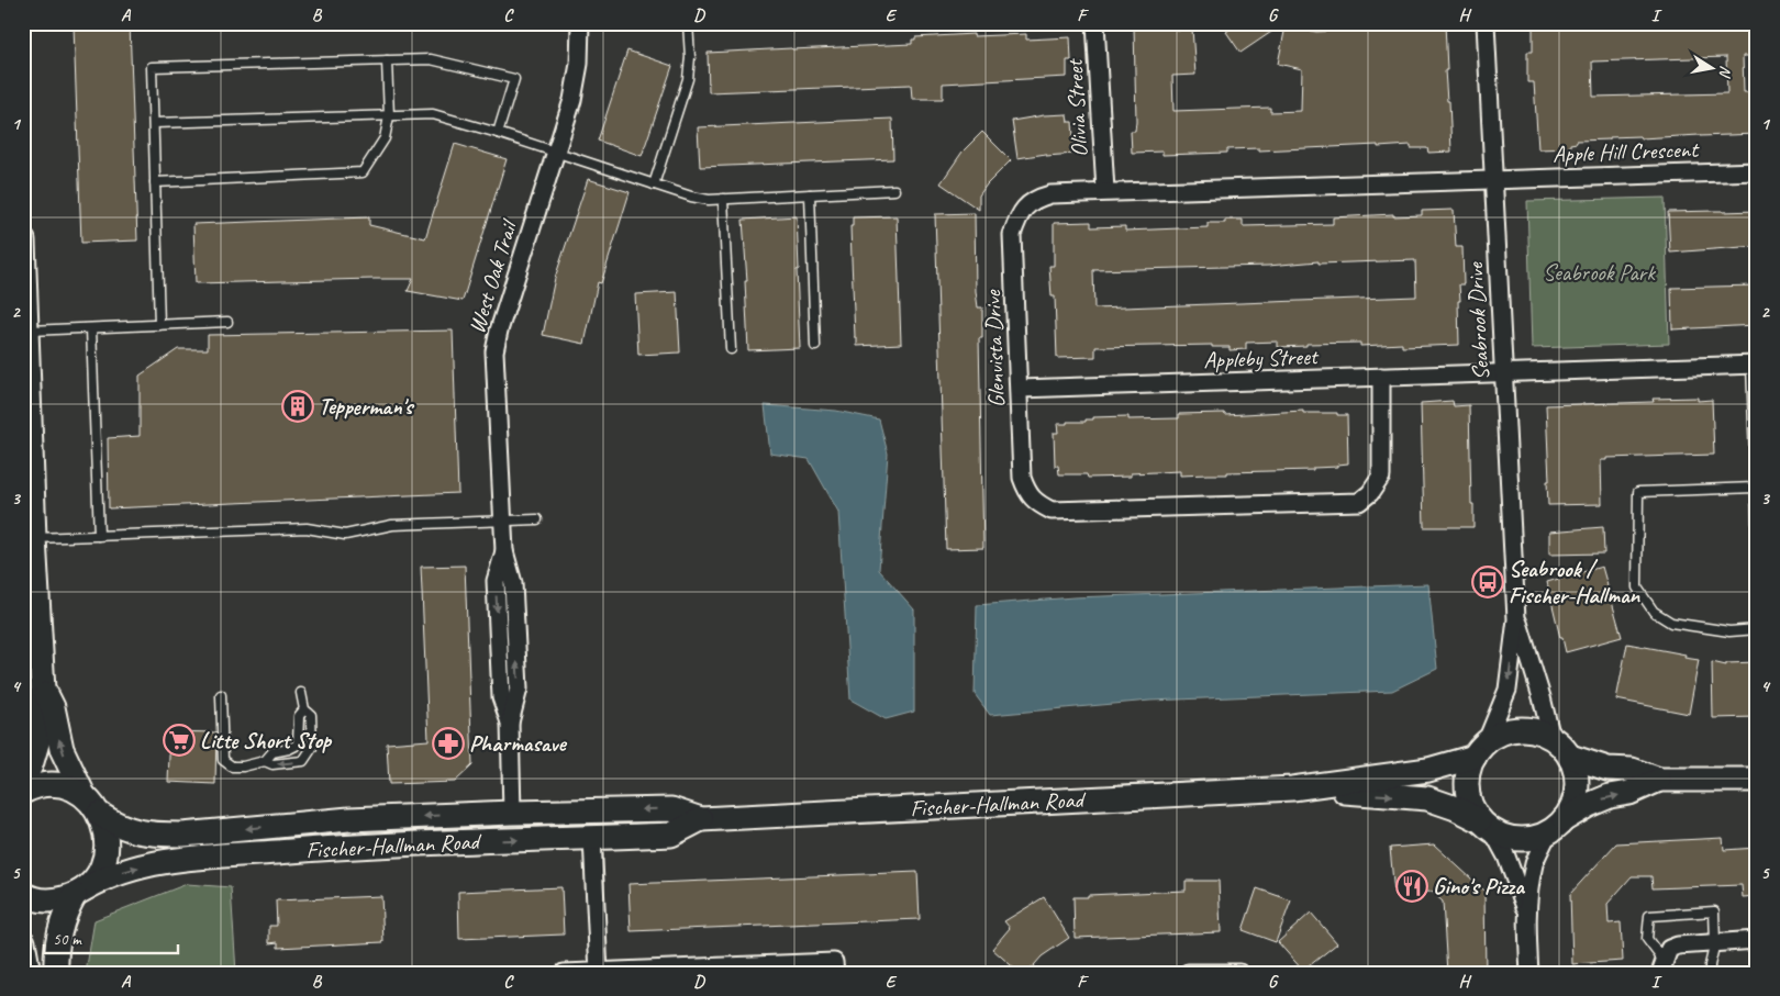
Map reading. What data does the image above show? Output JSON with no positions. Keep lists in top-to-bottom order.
{
  "streets": {
    "main road": ["Fischer-Hallman Road"],
    "street": [
      "Olivia Street",
      "Apple Hill Crescent",
      "West Oak Trail",
      "Seabrook Drive",
      "Glenvista Drive",
      "Appleby Street"
    ]
  },
  "crossings": [
    ["Olivia Street", "Glenvista Drive"],
    ["Apple Hill Crescent", "Seabrook Drive"],
    ["Apple Hill Crescent", "Glenvista Drive"],
    ["West Oak Trail", "Fischer-Hallman Road"],
    ["Seabrook Drive", "Glenvista Drive"],
    ["Seabrook Drive", "Appleby Street"],
    ["Seabrook Drive", "Fischer-Hallman Road"],
    ["Glenvista Drive", "Appleby Street"]
  ],
  "parks": ["Seabrook Park"],
  "places": {
    "building": ["Tepperman's"],
    "bus stop": ["Seabrook / Fischer-Hallman"],
    "supermarket": ["Litte Short Stop"],
    "pharmacy": ["Pharmasave"],
    "restaurant": ["Gino's Pizza"]
  },
  "scale_bar": "50 m",
  "north": "right",
  "grid": {
    "columns": [
      "A",
      "B",
      "C",
      "D",
      "E",
      "F",
      "G",
      "H",
      "I"
    ],
    "rows": [
      "1",
      "2",
      "3",
      "4",
      "5"
    ]
  }
}
